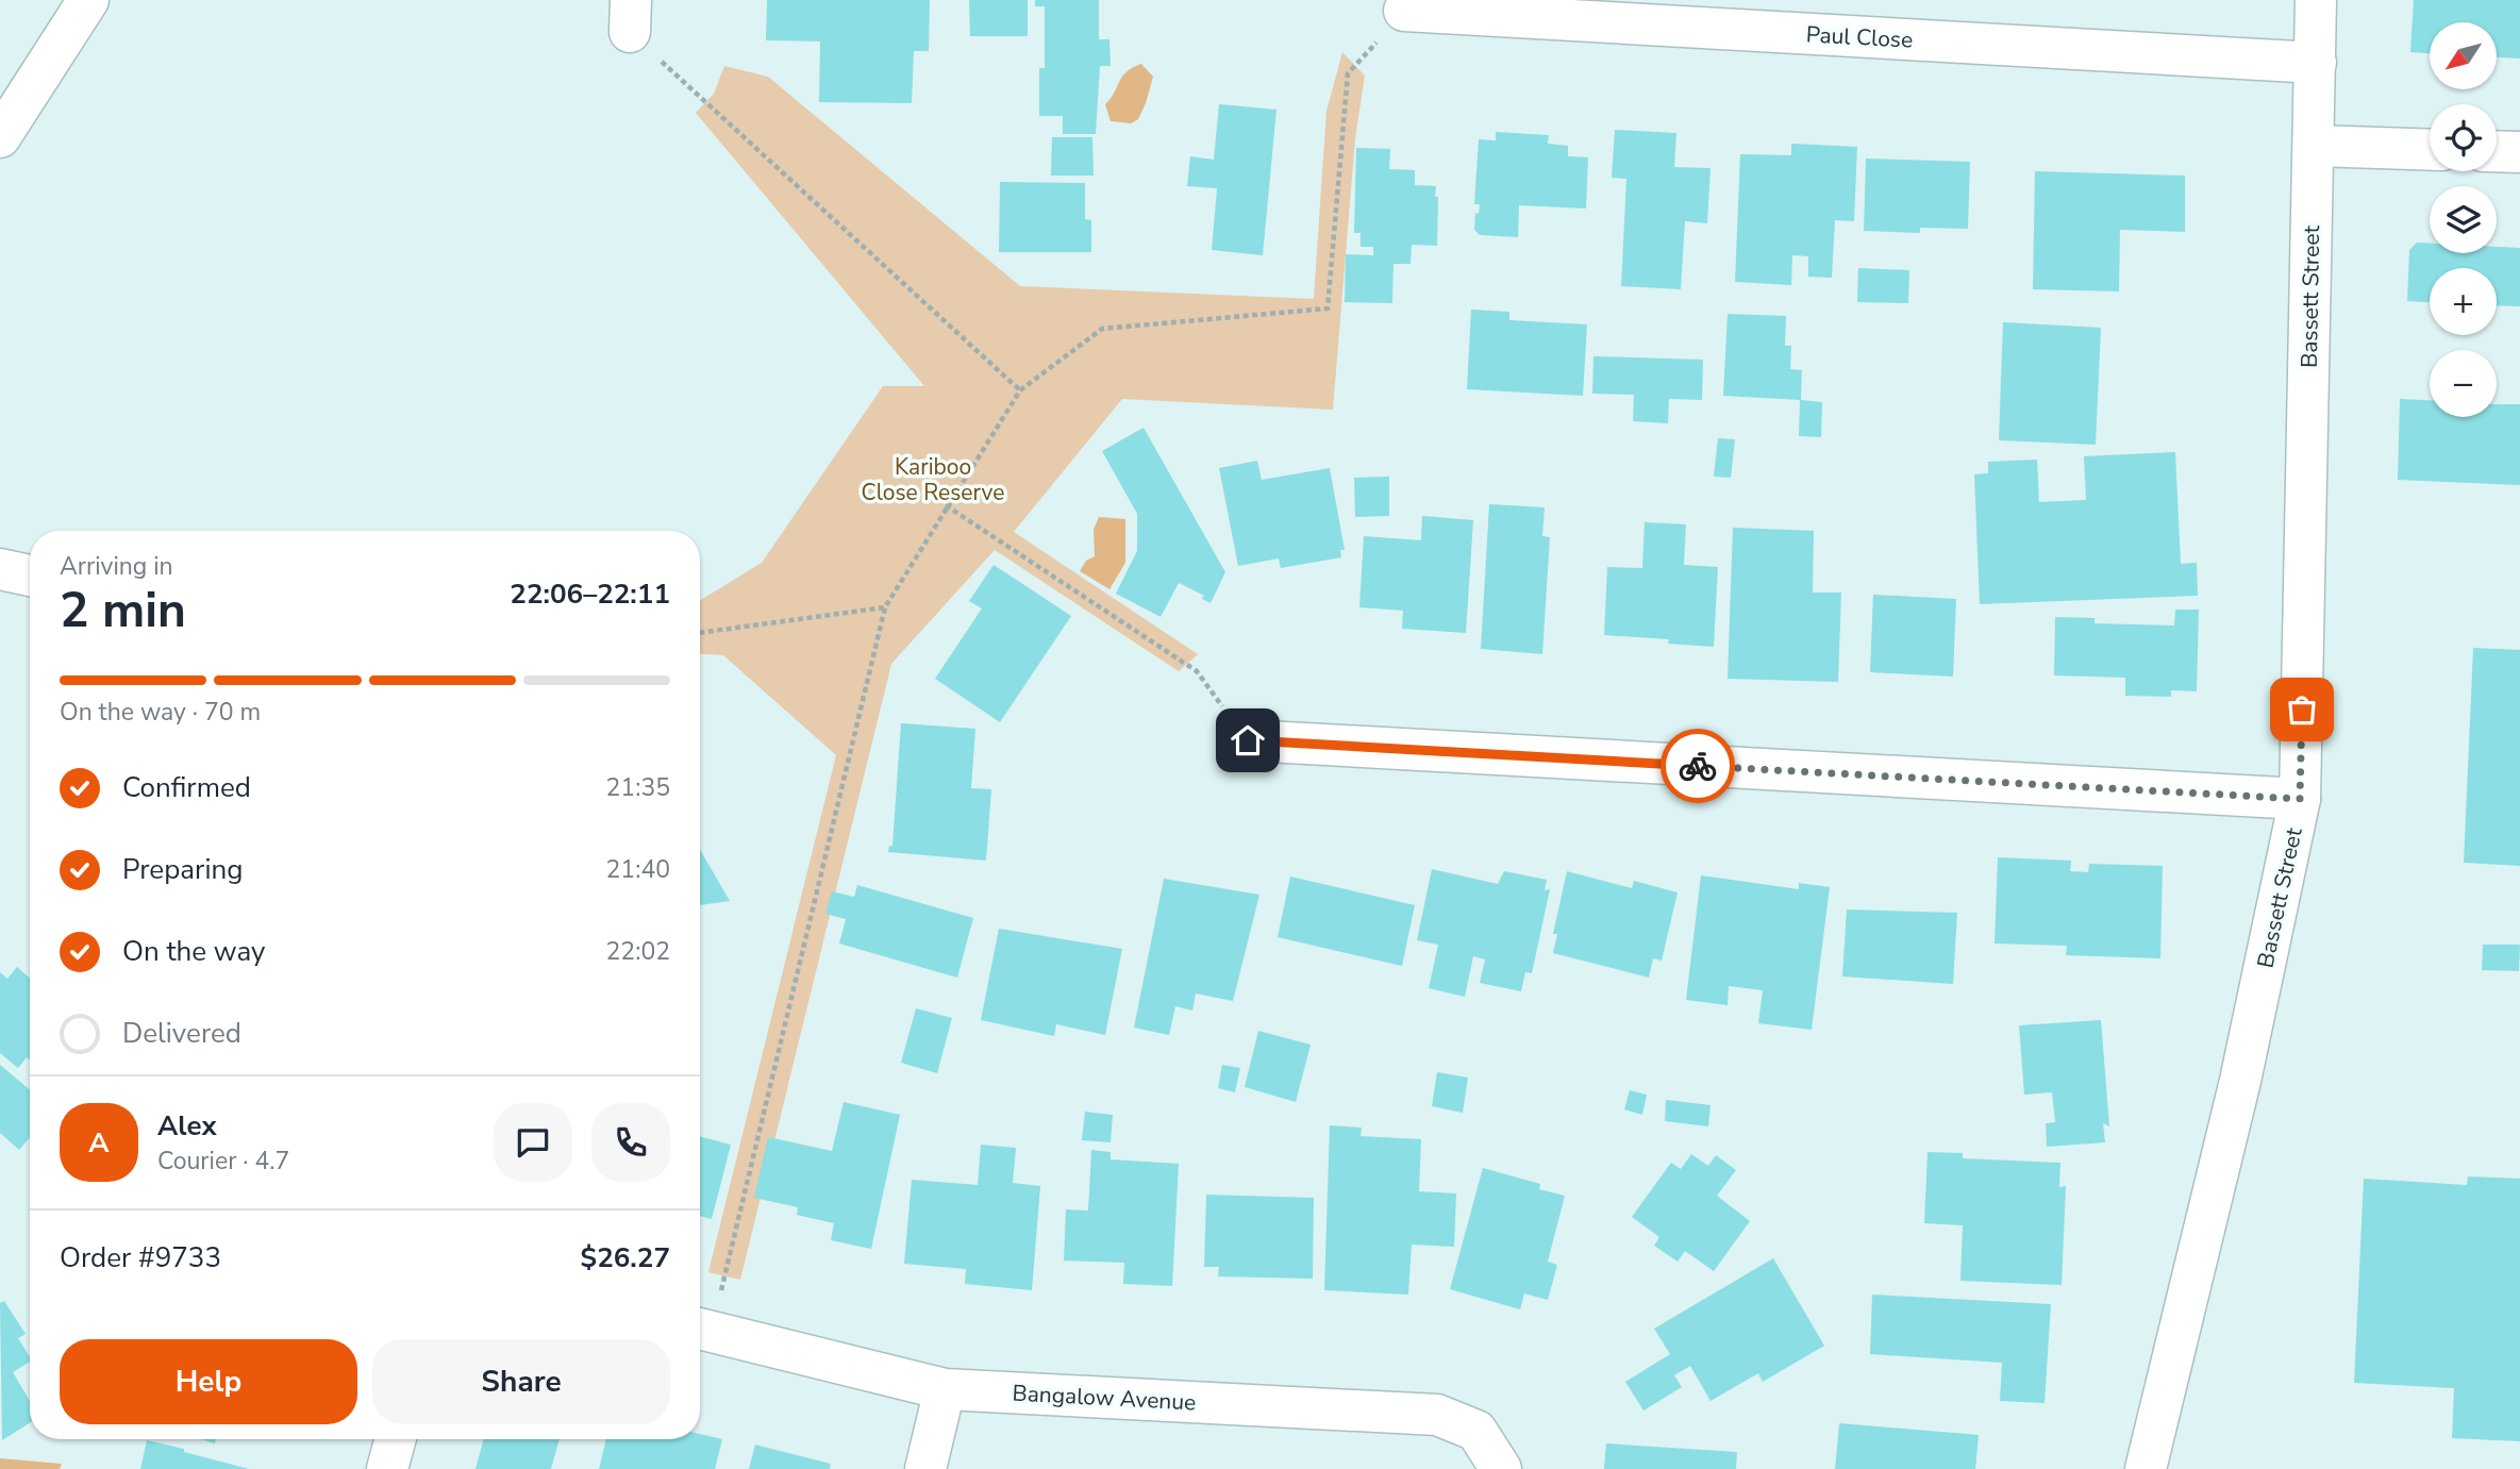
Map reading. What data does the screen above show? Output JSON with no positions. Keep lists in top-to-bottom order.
{
  "streets": {
    "street": ["Paul Close", "Bassett Street", "Bangalow Avenue"]
  },
  "crossings": [
    ["Paul Close", "Bassett Street"]
  ],
  "parks": ["Kariboo Close Reserve"],
  "north": "bottom left",
  "page": {
    "map_buttons": ["+", "−"],
    "heading": ["2 min", "Arriving in", "22:06–22:11"],
    "panel": [
      "Alex",
      "Courier · 4.7",
      "Order #9733",
      "$26.27"
    ],
    "bar": "On the way · 70 m",
    "list": [
      ["Confirmed", "21:35"],
      ["Preparing", "21:40"],
      ["On the way", "22:02"],
      "Delivered"
    ],
    "round": "A",
    "buttons": ["Help", "Share"]
  }
}
